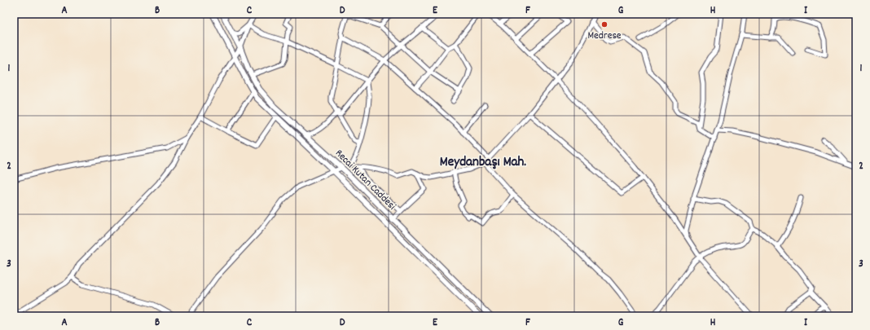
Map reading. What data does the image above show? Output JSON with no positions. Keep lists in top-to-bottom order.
{
  "streets": {
    "main road": ["Recai Kutan Caddesi"]
  },
  "districts": ["Meydanbaşı Mah."],
  "places": ["Medrese"],
  "grid": {
    "columns": [
      "A",
      "B",
      "C",
      "D",
      "E",
      "F",
      "G",
      "H",
      "I"
    ],
    "rows": ["1", "2", "3"]
  }
}
